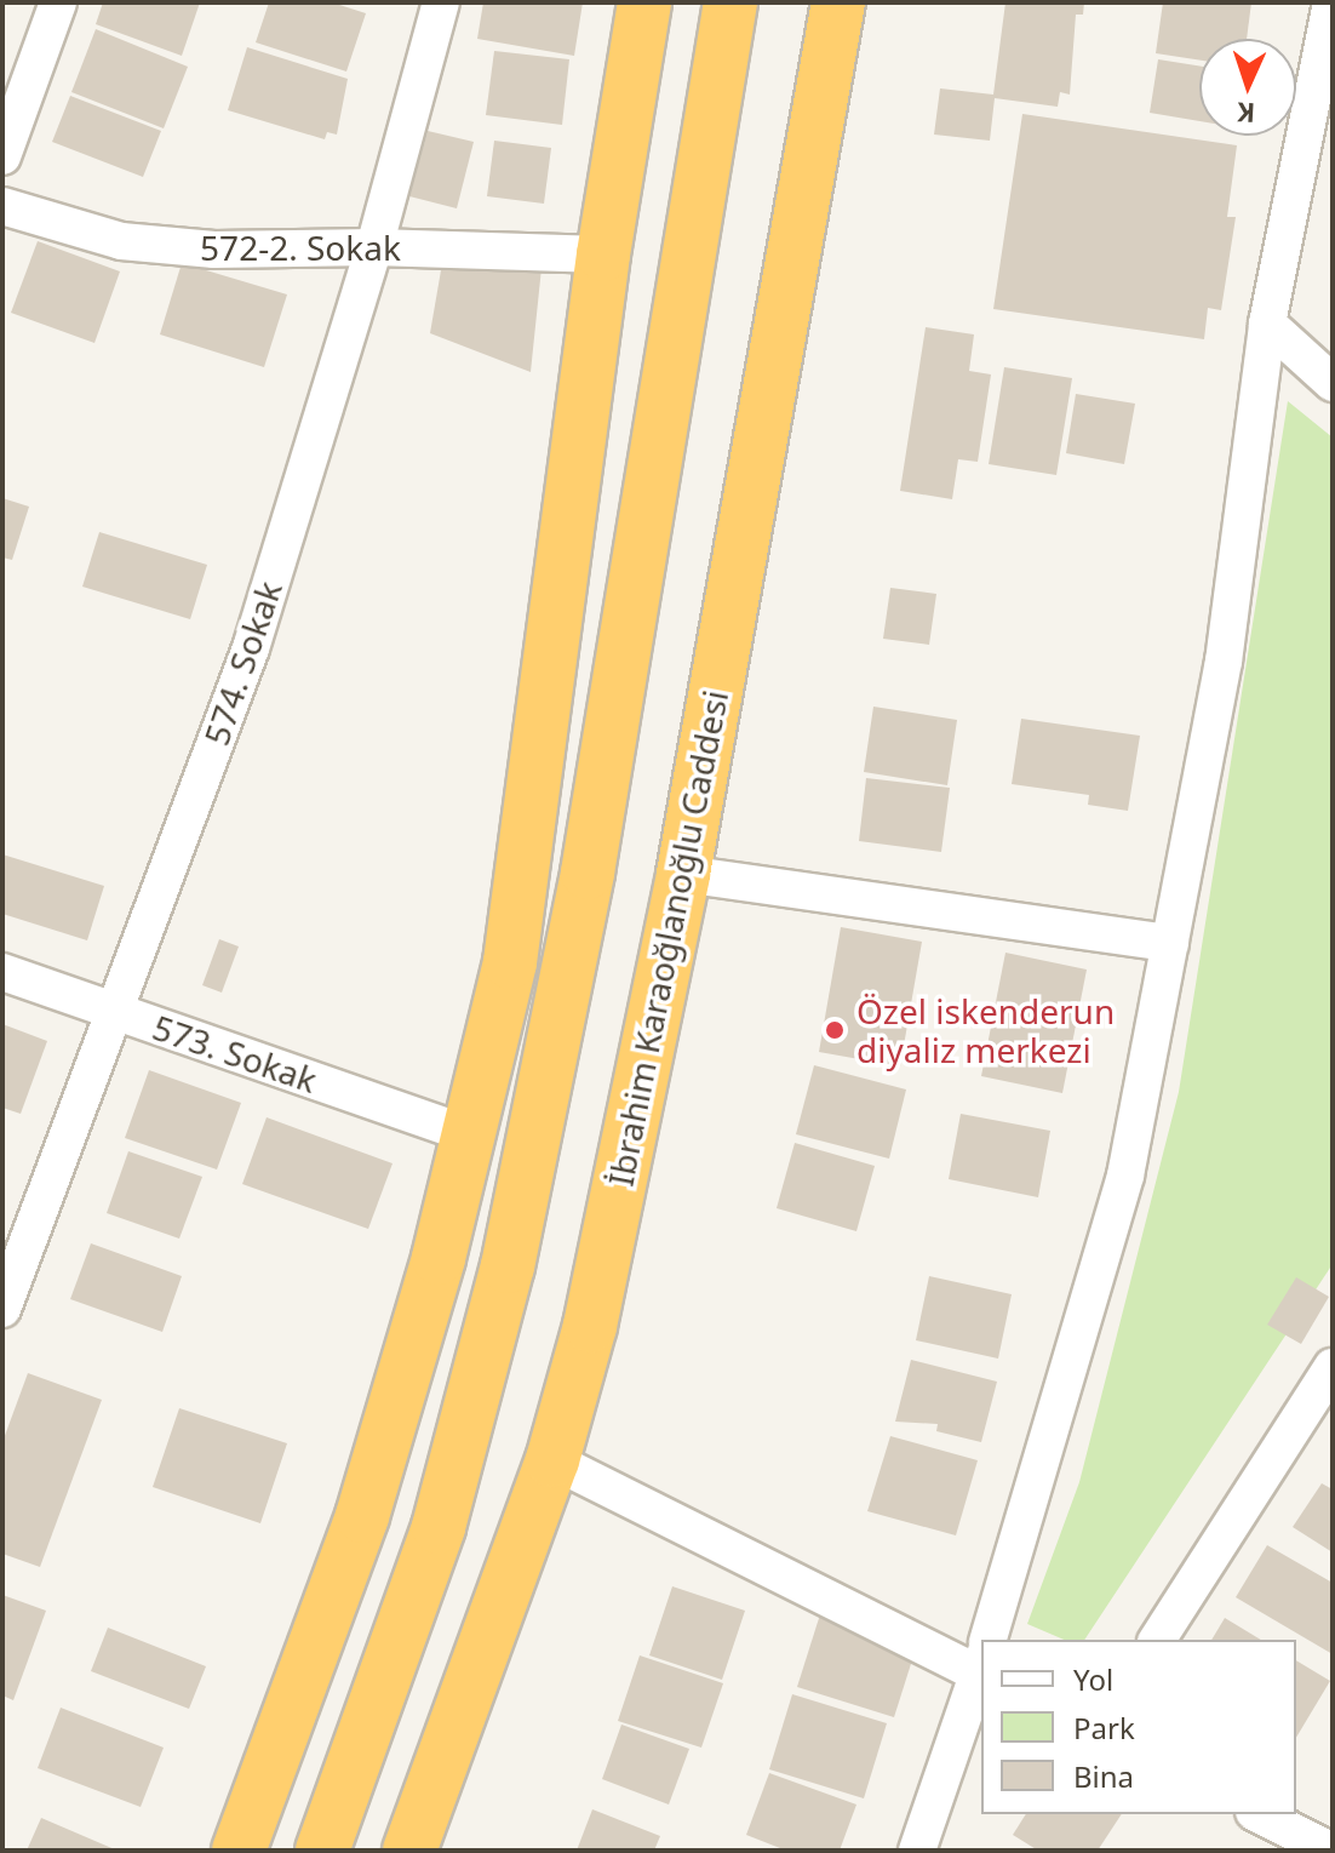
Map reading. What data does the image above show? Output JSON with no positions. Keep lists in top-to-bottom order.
{
  "streets": {
    "highway": ["İbrahim Karaoğlanoğlu Caddesi"],
    "street": ["572-2. Sokak", "574. Sokak", "573. Sokak"]
  },
  "crossings": [
    ["572-2. Sokak", "574. Sokak"],
    ["574. Sokak", "573. Sokak"]
  ],
  "places": ["Özel iskenderun diyaliz merkezi"],
  "legend": ["Yol", "Park", "Bina"],
  "north": "bottom"
}
